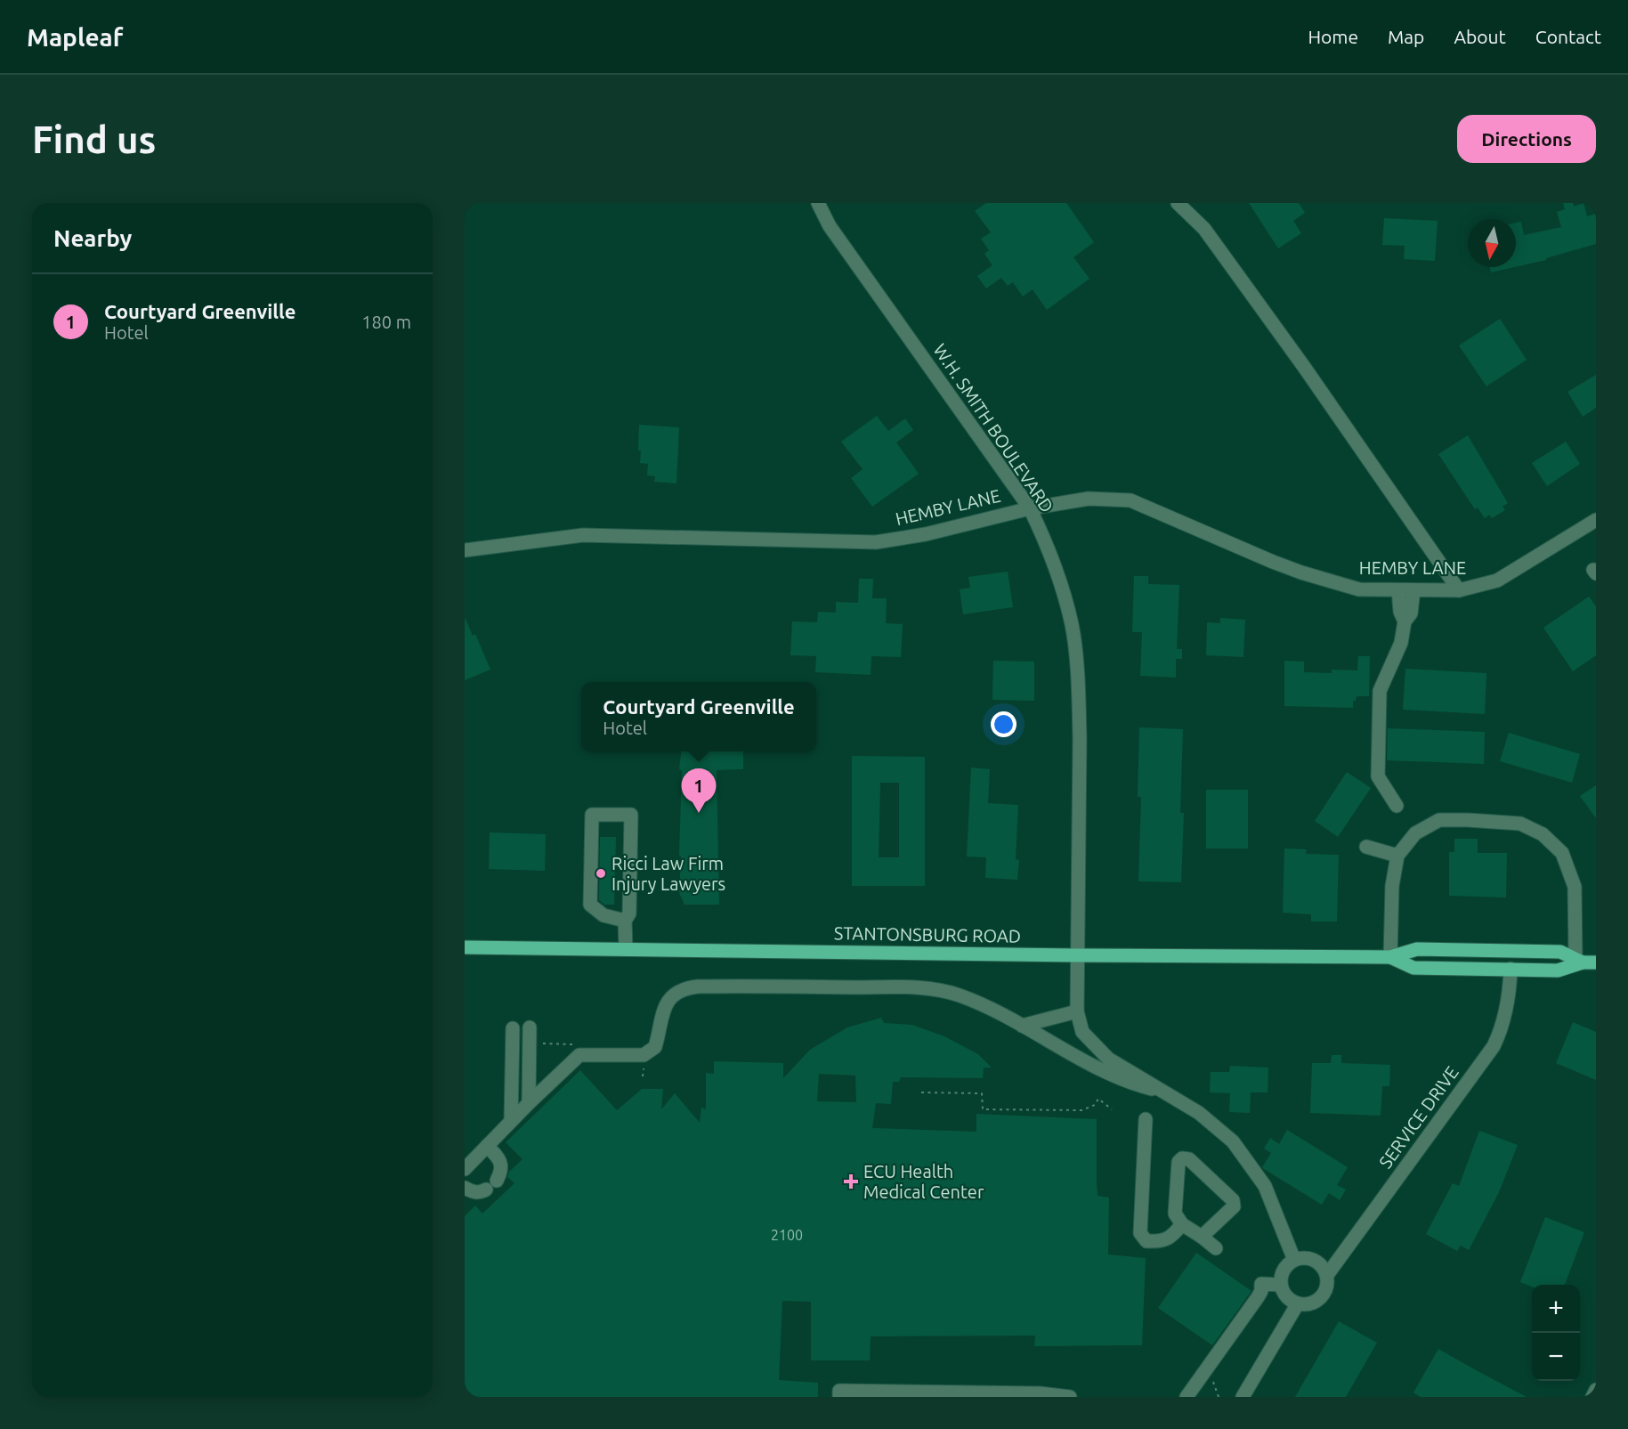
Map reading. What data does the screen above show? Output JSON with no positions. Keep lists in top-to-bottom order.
{
  "streets": {
    "main road": ["STANTONSBURG ROAD"],
    "street": ["W.H. SMITH BOULEVARD", "HEMBY LANE", "SERVICE DRIVE"]
  },
  "crossings": [
    ["W.H. SMITH BOULEVARD", "HEMBY LANE"],
    ["W.H. SMITH BOULEVARD", "STANTONSBURG ROAD"],
    ["STANTONSBURG ROAD", "SERVICE DRIVE"]
  ],
  "places": {
    "other": ["Ricci Law Firm Injury Lawyers"],
    "health": ["ECU Health Medical Center"]
  },
  "house_numbers": ["2100"],
  "north": "bottom",
  "page": {
    "header": "Mapleaf",
    "nav": [
      "Home",
      "Map",
      "About",
      "Contact"
    ],
    "buttons": "Directions",
    "title": "Find us",
    "heading": "Nearby",
    "list": [
      {
        "mark": "1",
        "name": "Courtyard Greenville",
        "note": "Hotel",
        "value": "180 m"
      }
    ],
    "popup": ["Courtyard Greenville", "Hotel"],
    "pins": "1",
    "map_buttons": ["+", "−"]
  }
}
